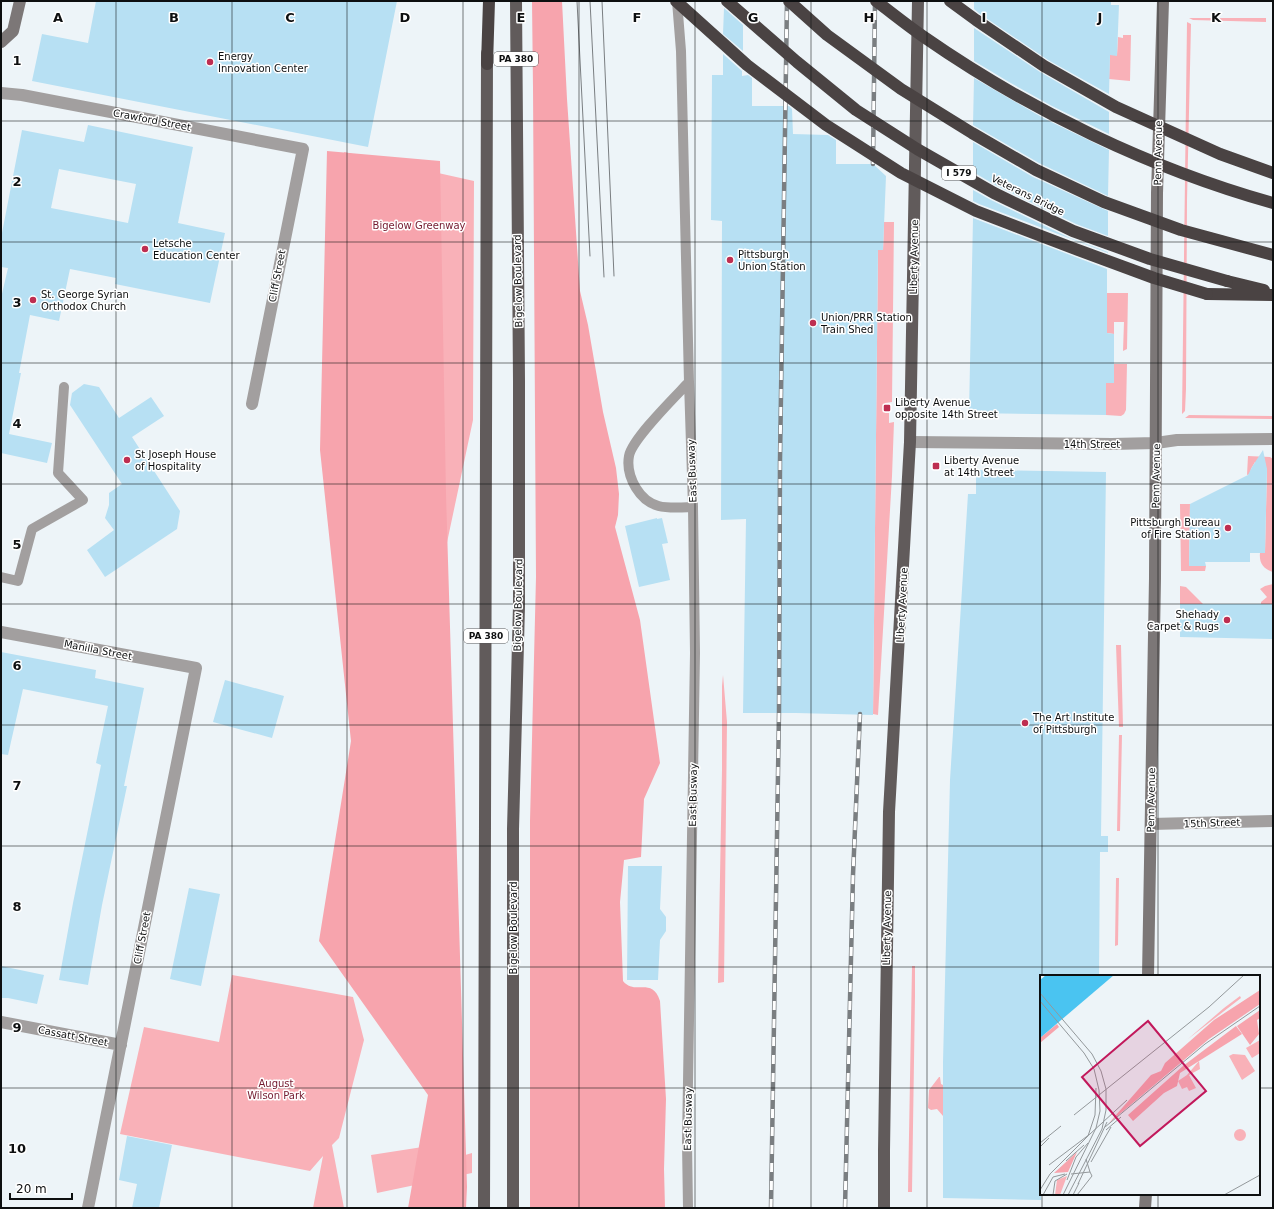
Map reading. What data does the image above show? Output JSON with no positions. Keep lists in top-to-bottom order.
{
  "streets": {
    "highway": ["I 579", "Veterans Bridge"],
    "main road": ["PA 380", "Liberty Avenue", "Bigelow Boulevard"],
    "street": [
      "Crawford Street",
      "Penn Avenue",
      "Cliff Street",
      "14th Street",
      "Manilla Street",
      "15th Street",
      "Cassatt Street"
    ],
    "lane": ["East Busway"]
  },
  "crossings": [
    ["Crawford Street", "Cliff Street"],
    ["Penn Avenue", "14th Street"],
    ["Penn Avenue", "15th Street"],
    ["Liberty Avenue", "14th Street"],
    ["Cliff Street", "Manilla Street"],
    ["Cliff Street", "Cassatt Street"]
  ],
  "parks": ["Bigelow Greenway", "August Wilson Park"],
  "places": {
    "other": [
      "Energy Innovation Center",
      "Letsche Education Center",
      "Pittsburgh Union Station",
      "St. George Syrian Orthodox Church",
      "Union/PRR Station Train Shed",
      "St Joseph House of Hospitality",
      "Pittsburgh Bureau of Fire Station 3",
      "Shehady Carpet & Rugs",
      "The Art Institute of Pittsburgh"
    ],
    "transit": ["Liberty Avenue opposite 14th Street", "Liberty Avenue at 14th Street"]
  },
  "scale_bar": "20 m",
  "grid": {
    "columns": [
      "A",
      "B",
      "C",
      "D",
      "E",
      "F",
      "G",
      "H",
      "I",
      "J",
      "K"
    ],
    "rows": [
      "1",
      "2",
      "3",
      "4",
      "5",
      "6",
      "7",
      "8",
      "9",
      "10"
    ]
  }
}
